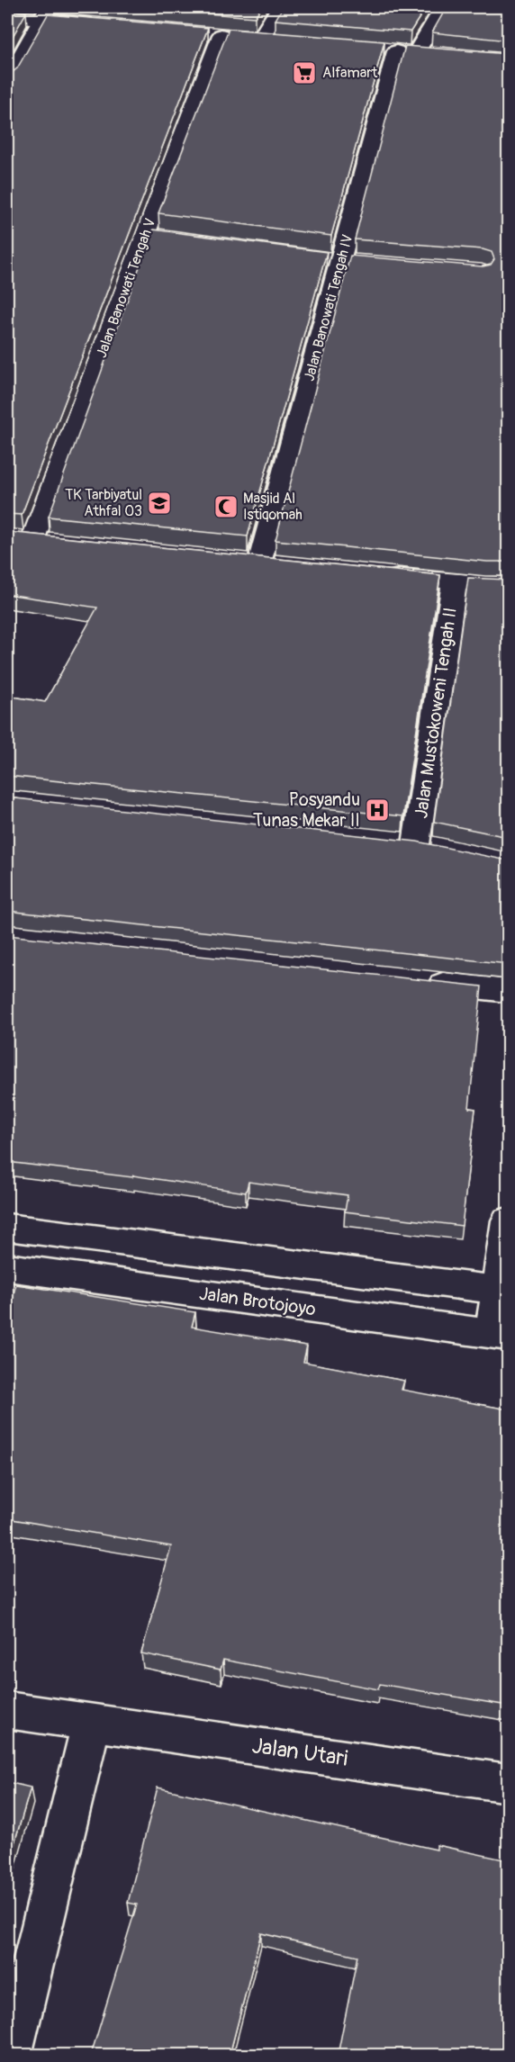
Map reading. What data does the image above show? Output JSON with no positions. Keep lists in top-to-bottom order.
{
  "streets": {
    "street": [
      "Jalan Banowati Tengah V",
      "Jalan Banowati Tengah IV",
      "Jalan Mustokoweni Tengah II",
      "Jalan Brotojoyo",
      "Jalan Utari"
    ]
  },
  "places": {
    "supermarket": ["Alfamart"],
    "school or university": ["TK Tarbiyatul Athfal 03"],
    "mosque": ["Masjid Al Istiqomah"],
    "hospital": ["Posyandu Tunas Mekar II"]
  }
}
